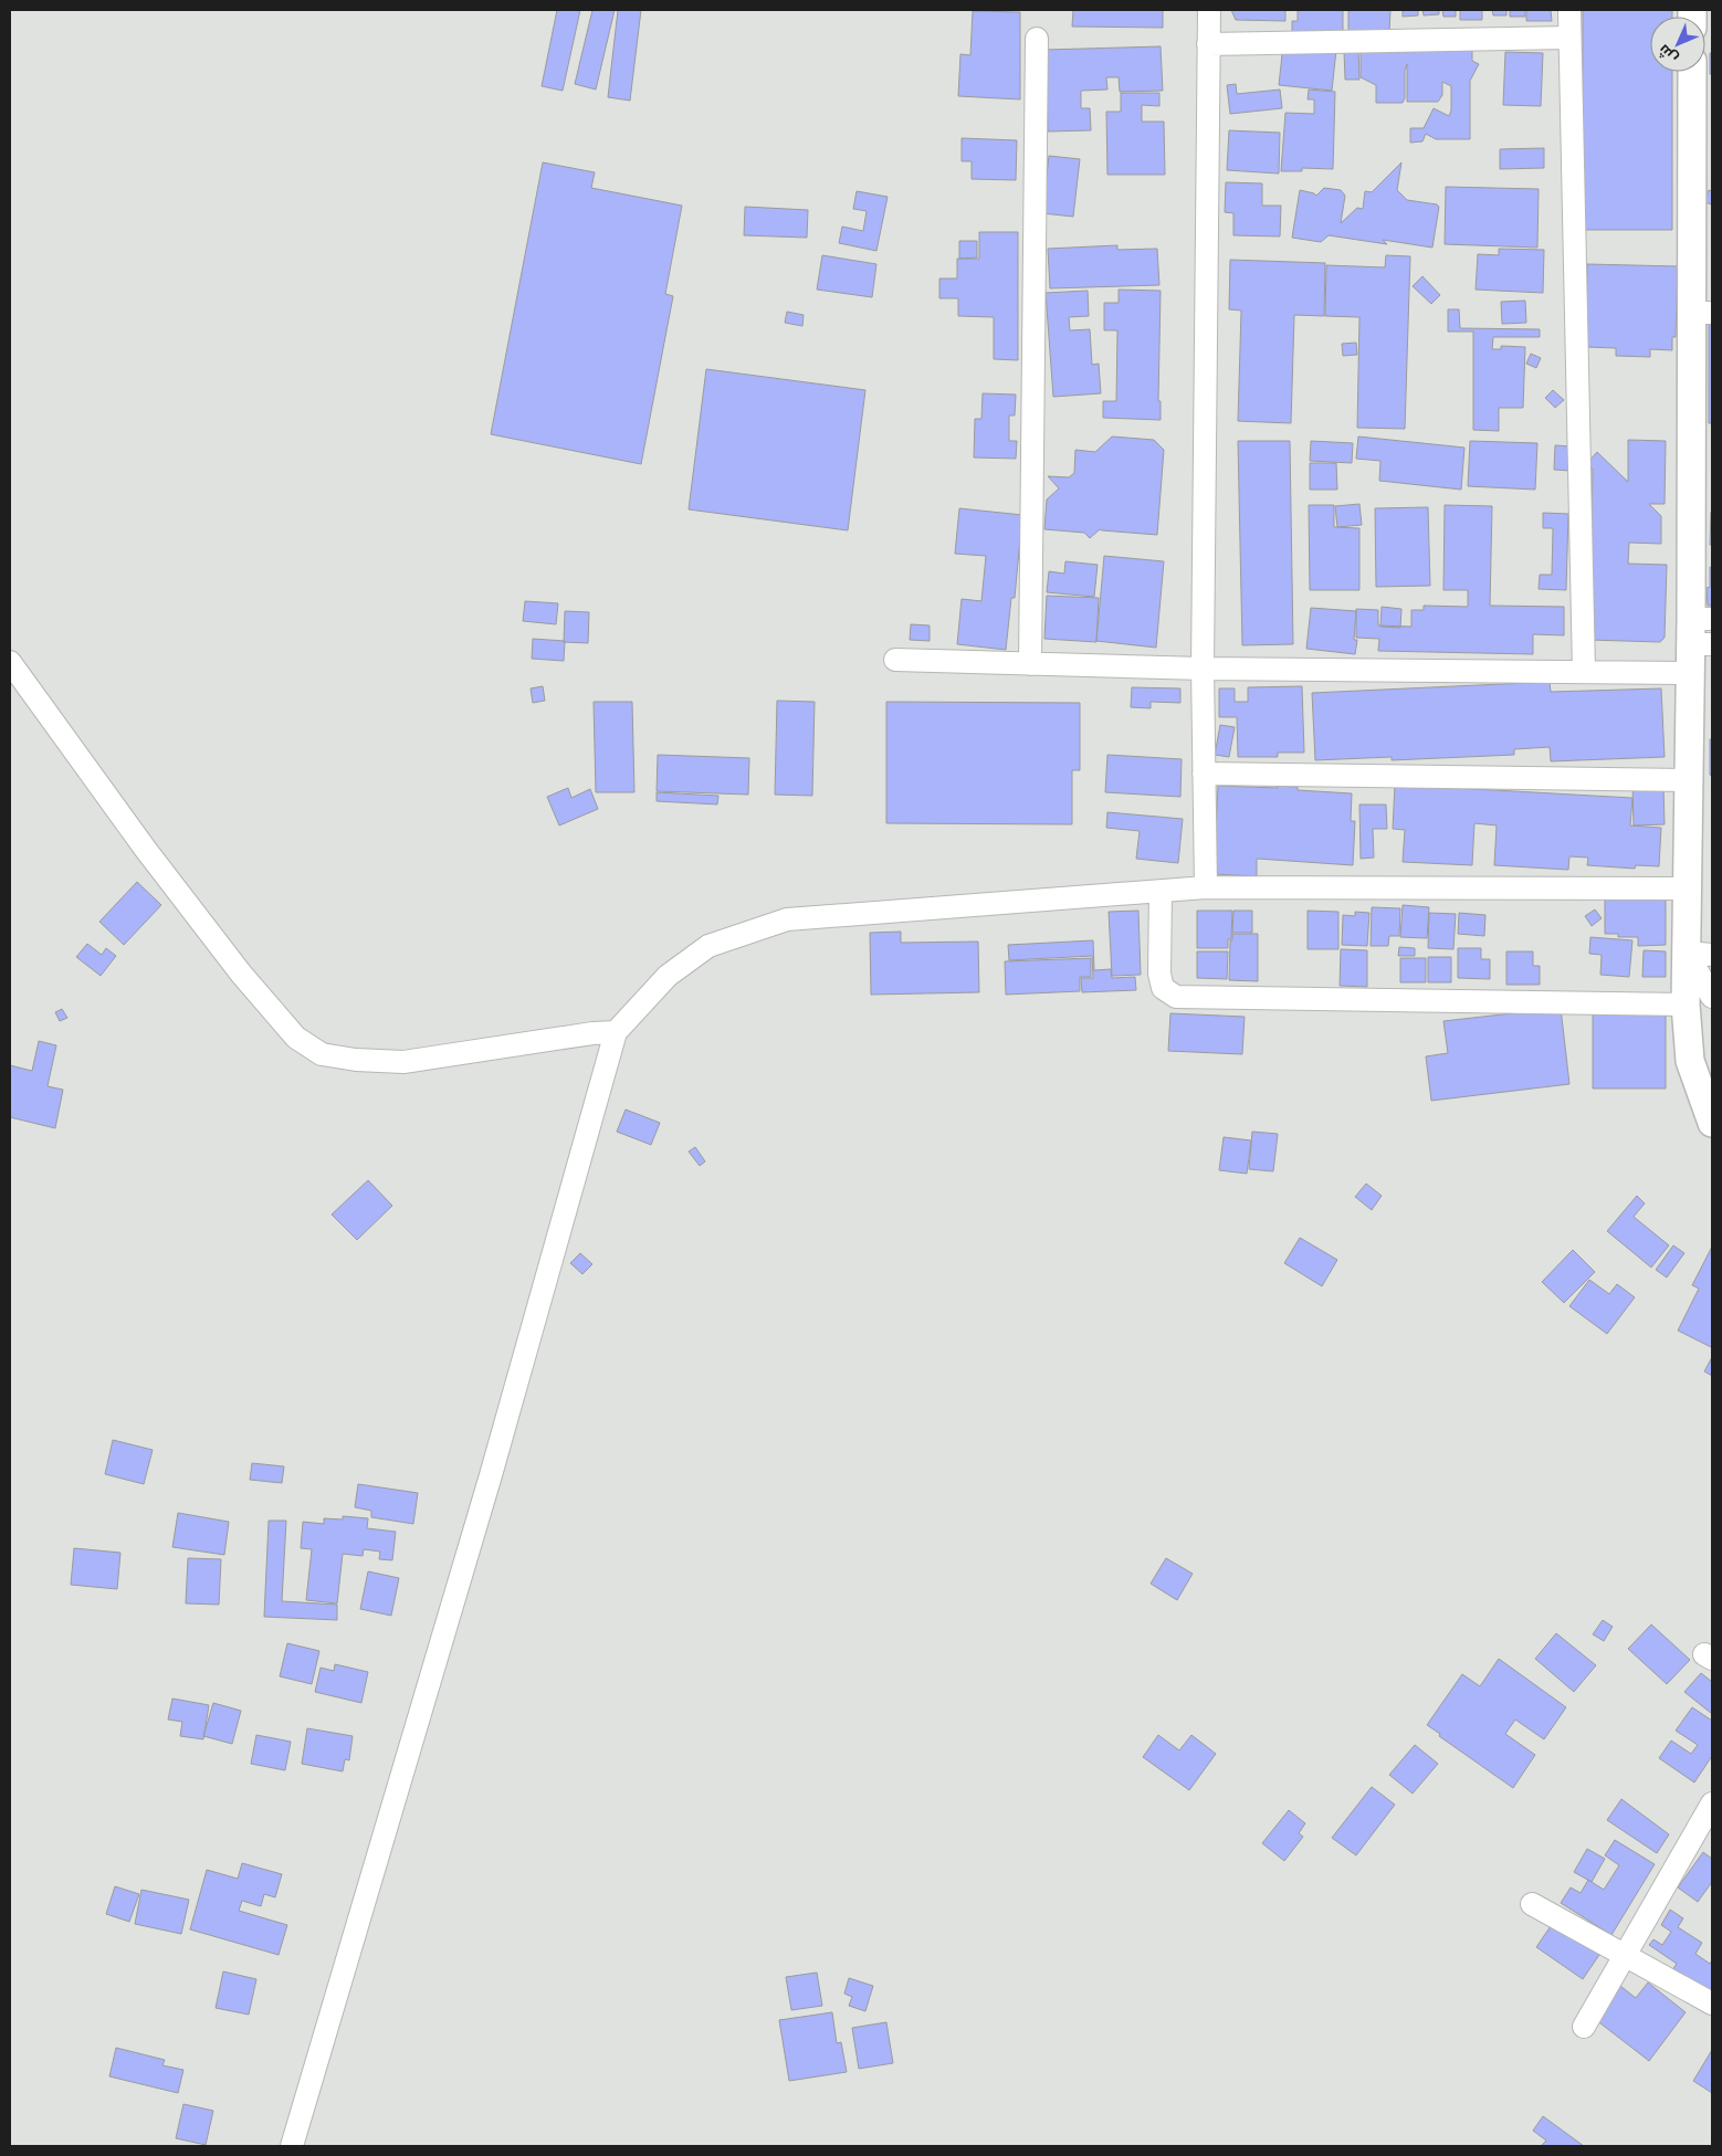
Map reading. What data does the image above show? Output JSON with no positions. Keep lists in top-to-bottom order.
{
  "north": "bottom left"
}
